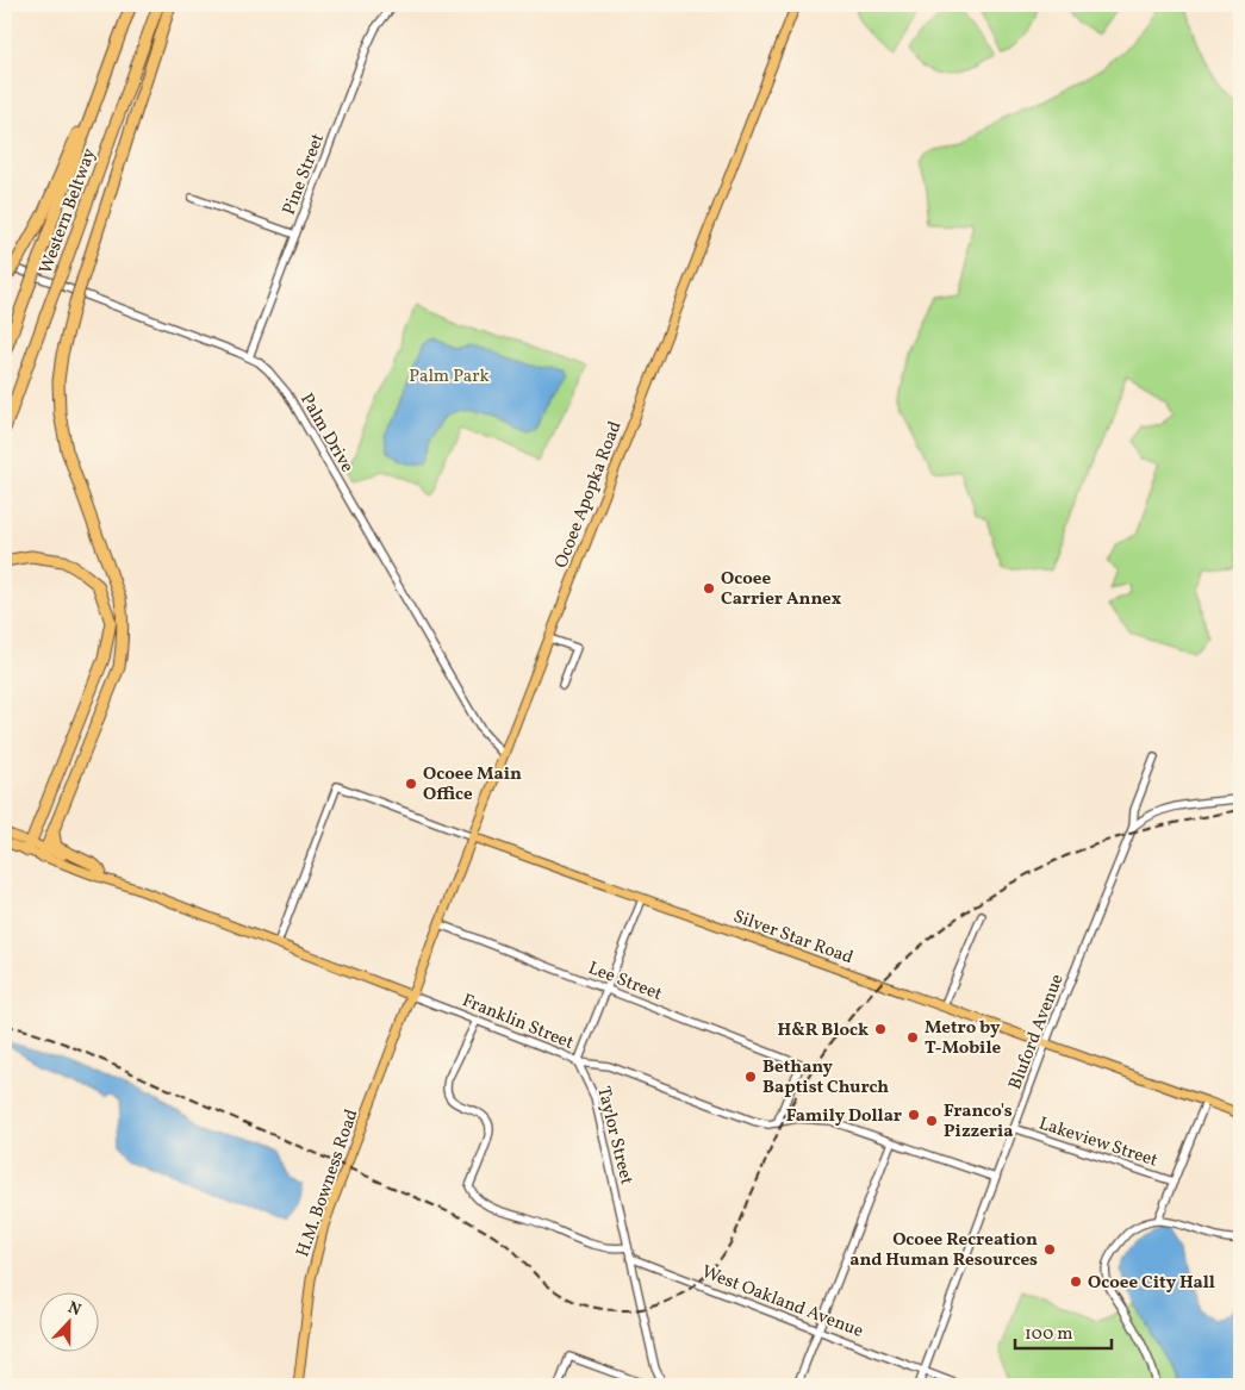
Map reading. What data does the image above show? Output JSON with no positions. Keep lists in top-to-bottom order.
{
  "streets": {
    "highway": ["Western Beltway"],
    "main road": [
      "Ocoee Apopka Road",
      "Silver Star Road",
      "Franklin Street",
      "H.M. Bowness Road"
    ],
    "street": [
      "Pine Street",
      "Palm Drive",
      "Lee Street",
      "Bluford Avenue",
      "Taylor Street",
      "Lakeview Street",
      "West Oakland Avenue"
    ]
  },
  "crossings": [
    ["Pine Street", "Palm Drive"],
    ["Palm Drive", "Ocoee Apopka Road"],
    ["Ocoee Apopka Road", "Silver Star Road"],
    ["Ocoee Apopka Road", "Lee Street"],
    ["Ocoee Apopka Road", "Franklin Street"],
    ["Ocoee Apopka Road", "H.M. Bowness Road"],
    ["Silver Star Road", "Franklin Street"],
    ["Silver Star Road", "Bluford Avenue"],
    ["Lee Street", "Franklin Street"],
    ["Franklin Street", "Bluford Avenue"],
    ["Franklin Street", "Taylor Street"],
    ["Franklin Street", "H.M. Bowness Road"],
    ["Bluford Avenue", "Lakeview Street"],
    ["Bluford Avenue", "West Oakland Avenue"],
    ["Taylor Street", "West Oakland Avenue"]
  ],
  "parks": ["Palm Park"],
  "places": [
    "Ocoee Carrier Annex",
    "Ocoee Main Office",
    "H&R Block",
    "Metro by T-Mobile",
    "Bethany Baptist Church",
    "Family Dollar",
    "Franco's Pizzeria",
    "Ocoee Recreation and Human Resources",
    "Ocoee City Hall"
  ],
  "scale_bar": "100 m",
  "north": "top"
}
